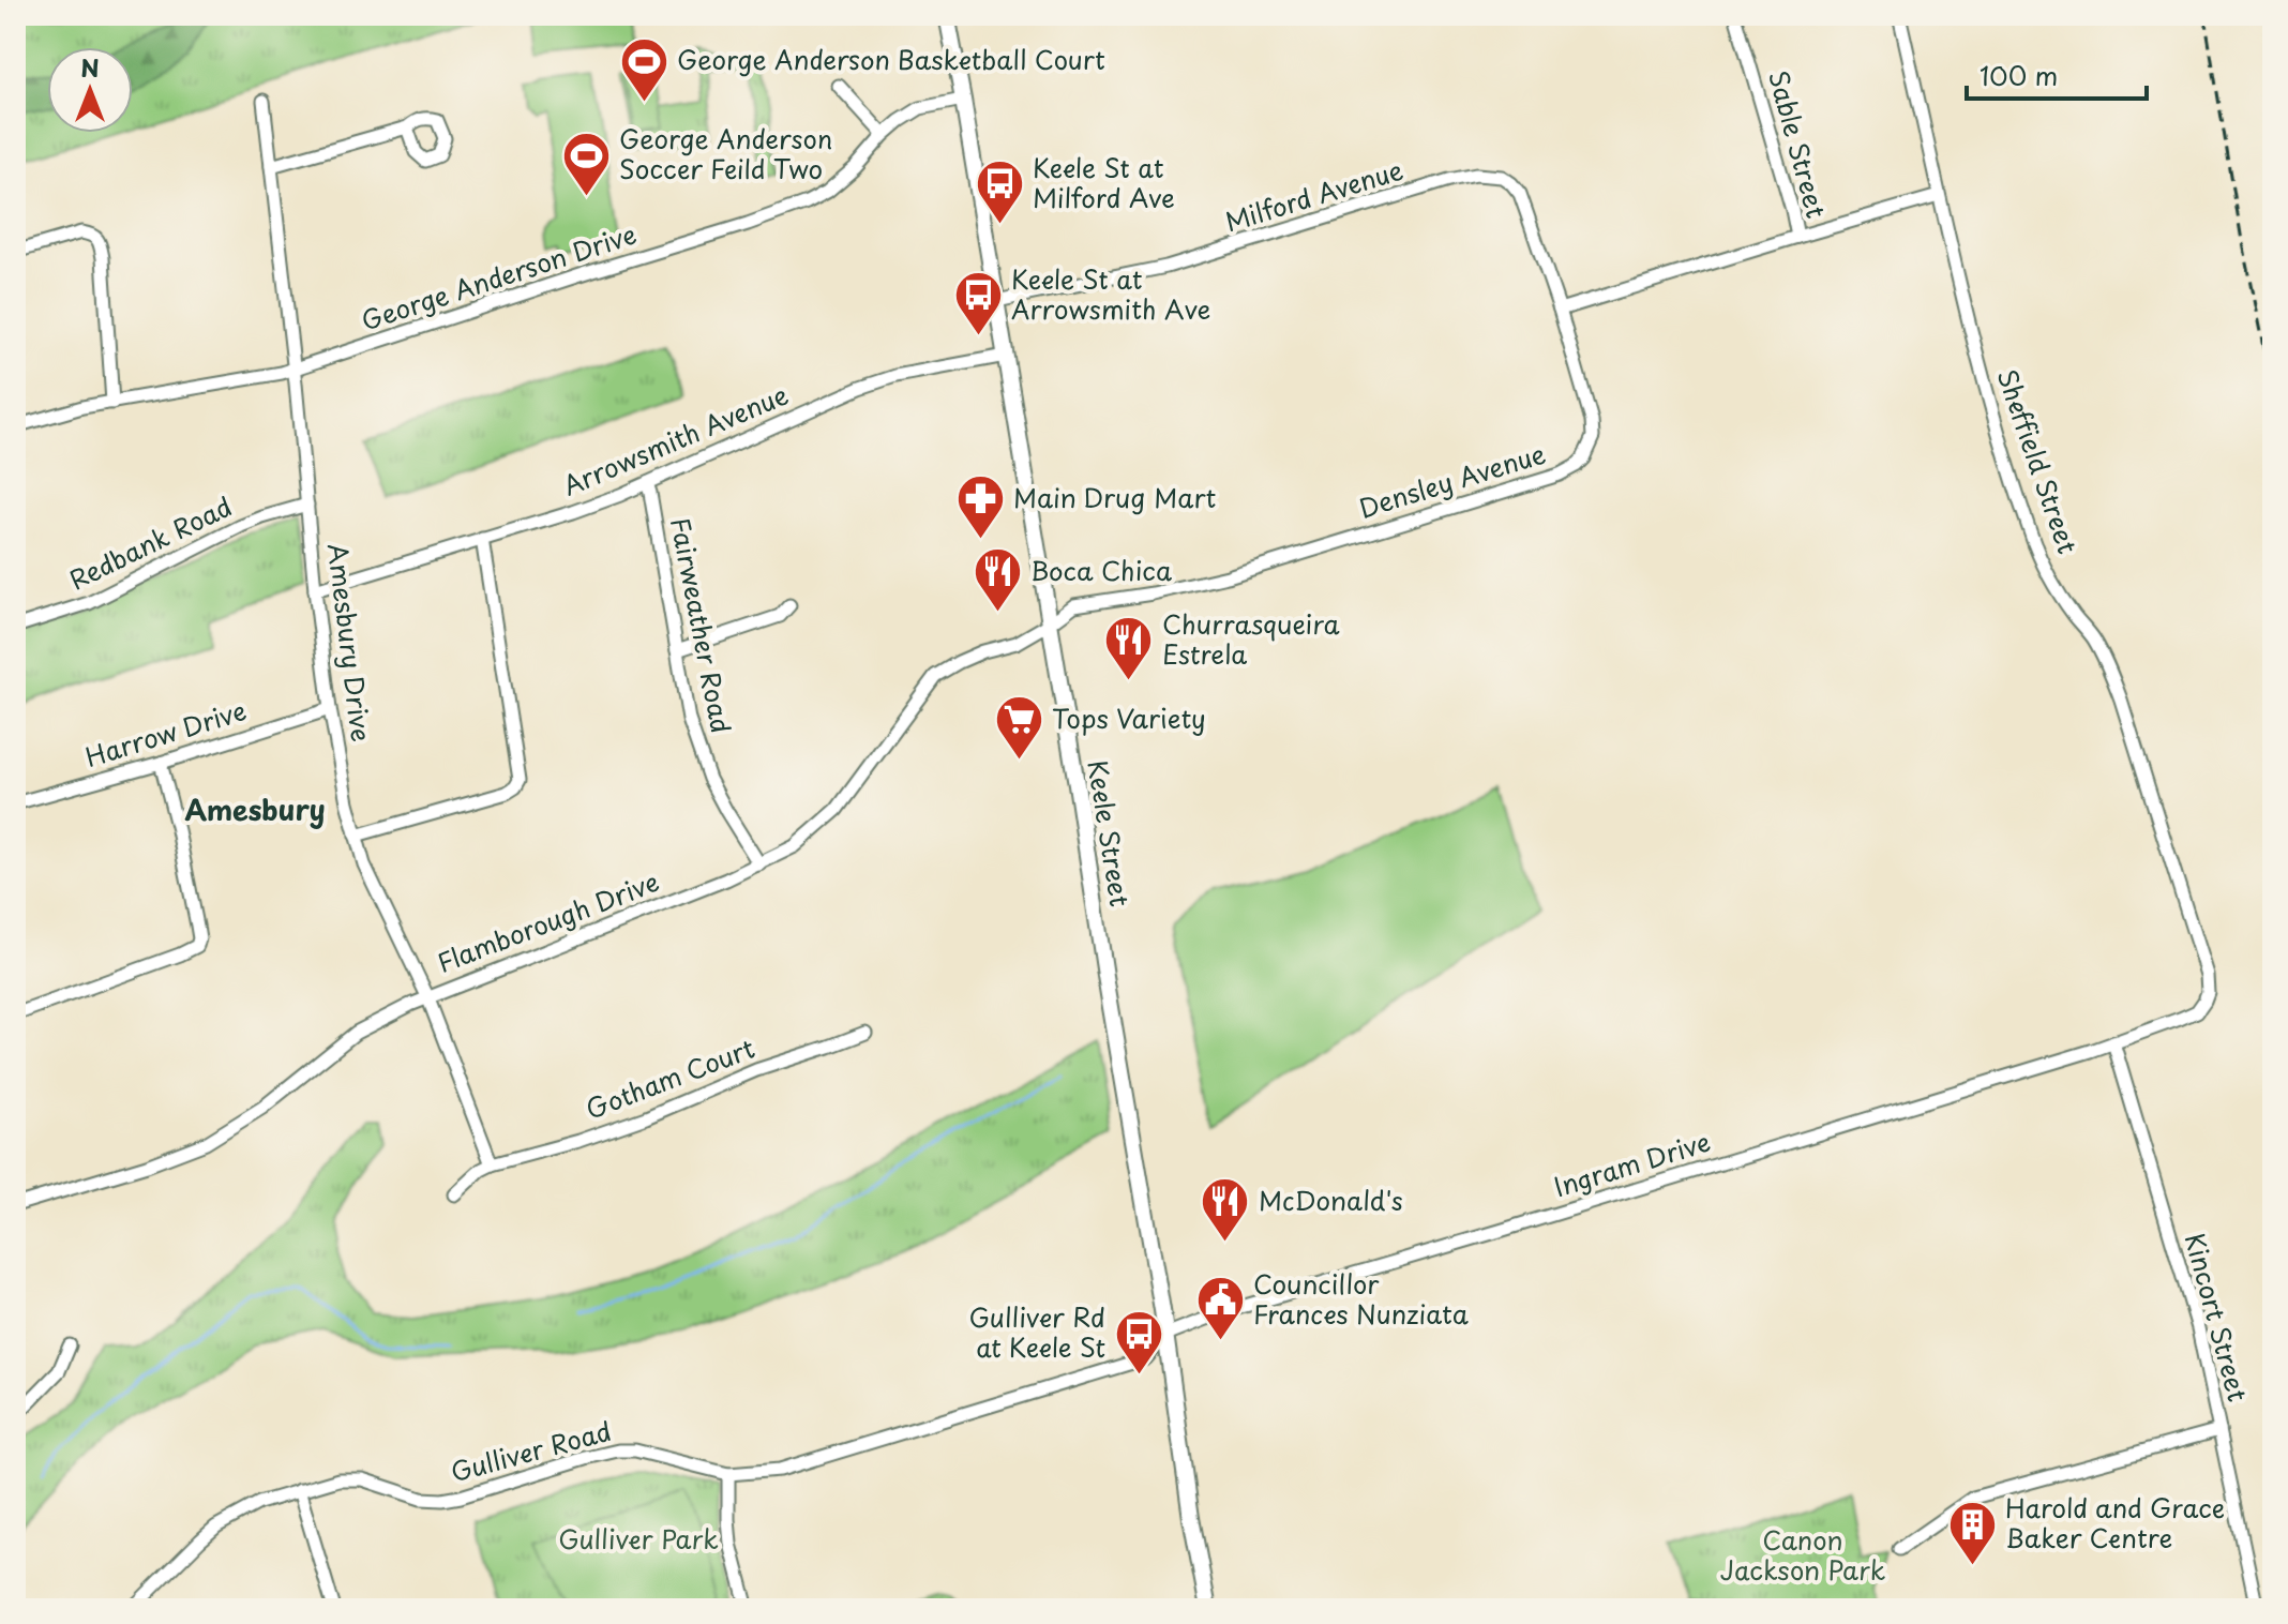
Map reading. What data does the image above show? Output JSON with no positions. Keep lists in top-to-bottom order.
{
  "streets": {
    "main road": ["Keele Street"],
    "street": [
      "Sable Street",
      "Milford Avenue",
      "George Anderson Drive",
      "Arrowsmith Avenue",
      "Sheffield Street",
      "Densley Avenue",
      "Redbank Road",
      "Fairweather Road",
      "Amesbury Drive",
      "Harrow Drive",
      "Flamborough Drive",
      "Gotham Court",
      "Ingram Drive",
      "Kincort Street",
      "Gulliver Road"
    ]
  },
  "crossings": [
    ["Milford Avenue", "Densley Avenue"],
    ["Milford Avenue", "Keele Street"],
    ["George Anderson Drive", "Amesbury Drive"],
    ["George Anderson Drive", "Keele Street"],
    ["Arrowsmith Avenue", "Fairweather Road"],
    ["Arrowsmith Avenue", "Amesbury Drive"],
    ["Arrowsmith Avenue", "Keele Street"],
    ["Sheffield Street", "Ingram Drive"],
    ["Sheffield Street", "Kincort Street"],
    ["Densley Avenue", "Keele Street"],
    ["Densley Avenue", "Flamborough Drive"],
    ["Redbank Road", "Amesbury Drive"],
    ["Fairweather Road", "Flamborough Drive"],
    ["Amesbury Drive", "Harrow Drive"],
    ["Amesbury Drive", "Flamborough Drive"],
    ["Amesbury Drive", "Gotham Court"],
    ["Keele Street", "Flamborough Drive"],
    ["Keele Street", "Ingram Drive"],
    ["Keele Street", "Gulliver Road"],
    ["Ingram Drive", "Kincort Street"],
    ["Ingram Drive", "Gulliver Road"]
  ],
  "districts": ["Amesbury"],
  "parks": ["Gulliver Park", "Canon Jackson Park"],
  "places": {
    "sports": ["George Anderson Basketball Court", "George Anderson Soccer Feild Two"],
    "bus stop": ["Keele St at Milford Ave", "Keele St at Arrowsmith Ave", "Gulliver Rd at Keele St"],
    "pharmacy": ["Main Drug Mart"],
    "restaurant": ["Boca Chica", "Churrasqueira Estrela", "McDonald's"],
    "supermarket": ["Tops Variety"],
    "public building": ["Councillor Frances Nunziata"],
    "building": ["Harold and Grace Baker Centre"]
  },
  "scale_bar": "100 m",
  "north": "top"
}
